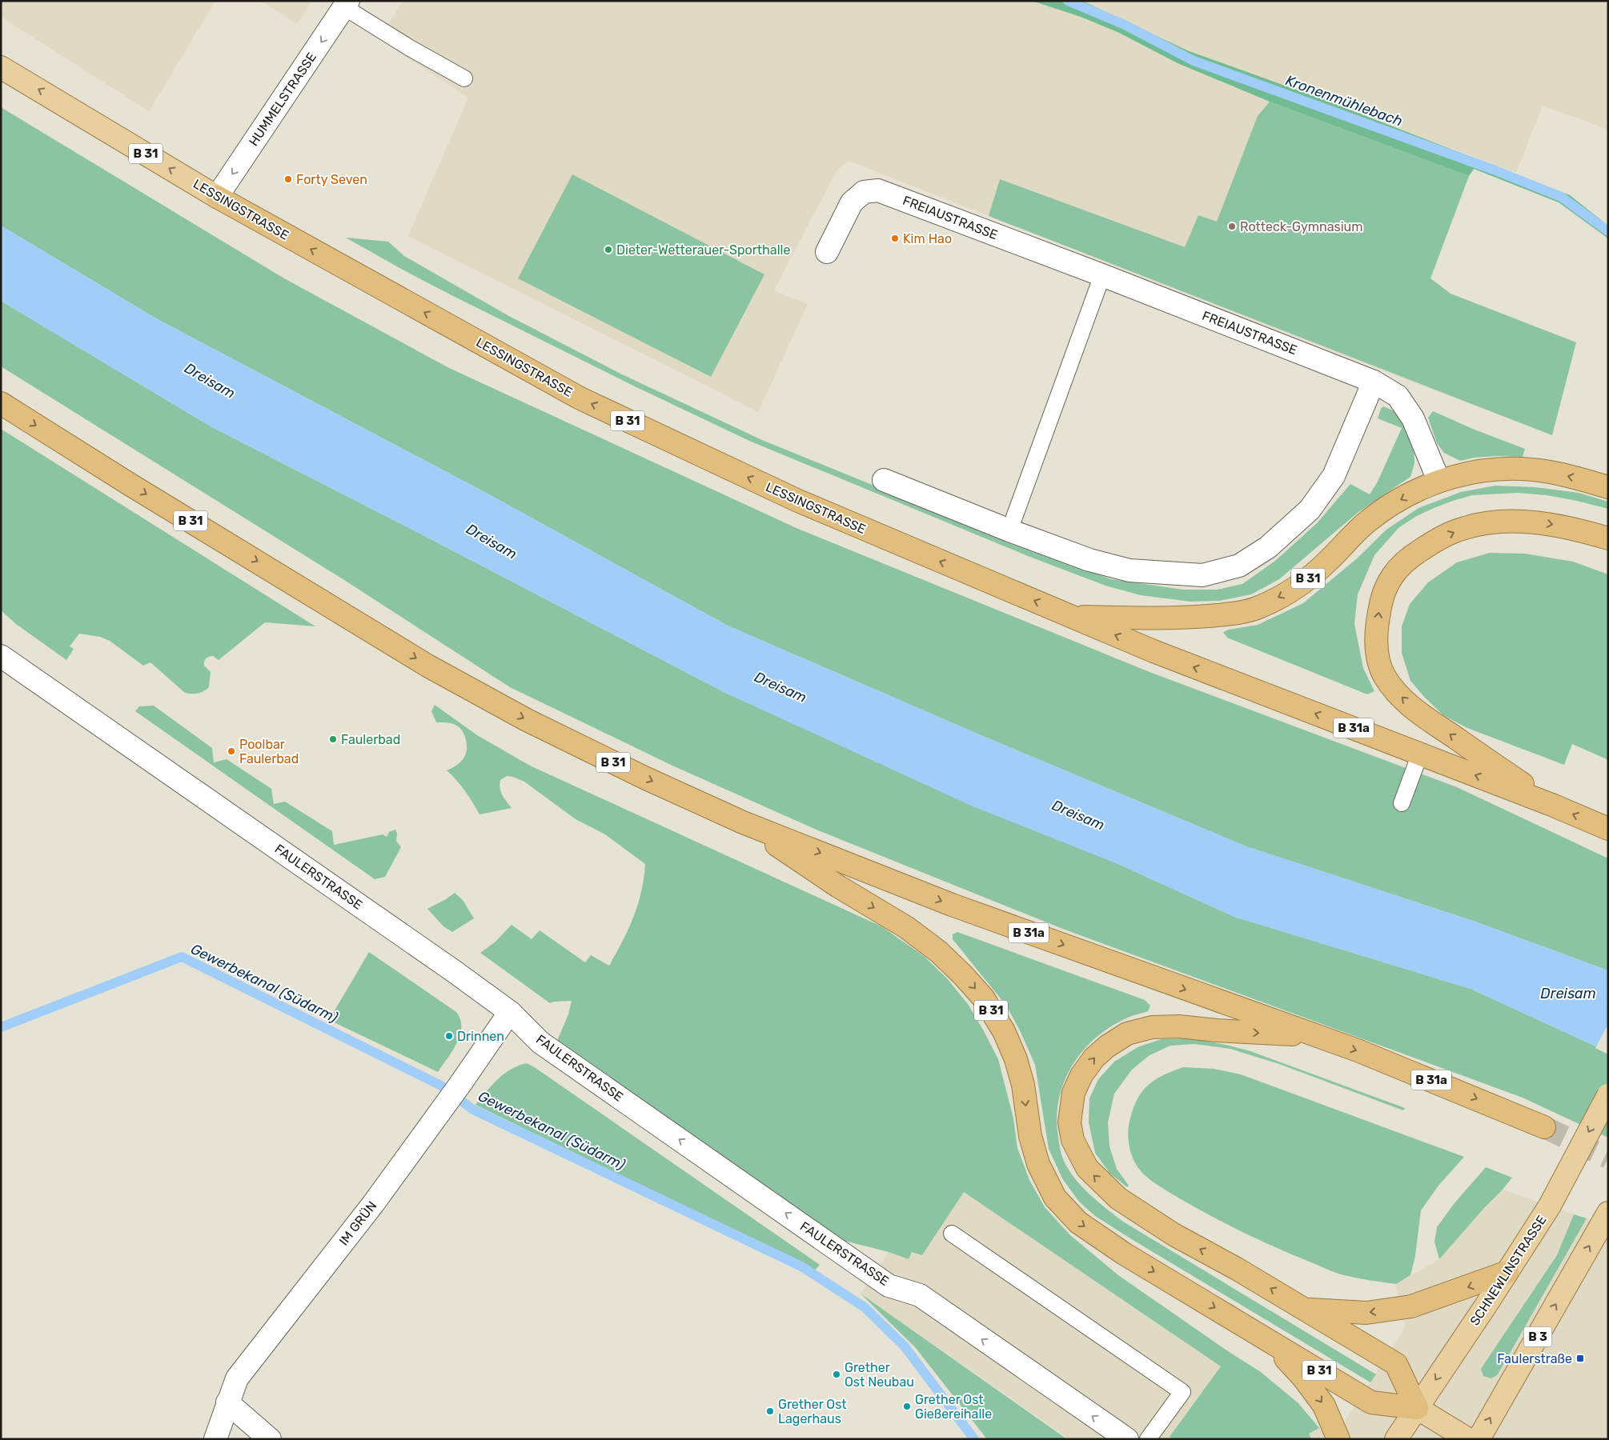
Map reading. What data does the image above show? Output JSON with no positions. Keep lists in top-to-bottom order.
{
  "streets": {
    "highway": ["B 31", "LESSINGSTRASSE", "B 31a"],
    "main road": ["SCHNEWLINSTRASSE", "B 3"],
    "street": [
      "HUMMELSTRASSE",
      "FREIAUSTRASSE",
      "FAULERSTRASSE",
      "IM GRÜN"
    ]
  },
  "crossings": [
    ["HUMMELSTRASSE", "LESSINGSTRASSE"],
    ["B 31", "LESSINGSTRASSE"],
    ["B 31", "FREIAUSTRASSE"],
    ["B 31", "B 31a"],
    ["B 31", "SCHNEWLINSTRASSE"],
    ["LESSINGSTRASSE", "B 31a"],
    ["FAULERSTRASSE", "IM GRÜN"]
  ],
  "one_way": ["HUMMELSTRASSE", "LESSINGSTRASSE", "FAULERSTRASSE"],
  "water": ["Kronenmühlebach", "Dreisam", "Gewerbekanal (Südarm)"],
  "places": {
    "other": [
      "Forty Seven",
      "Rotteck-Gymnasium",
      "Kim Hao",
      "Dieter-Wetterauer-Sporthalle",
      "Faulerbad",
      "Poolbar Faulerbad",
      "Drinnen",
      "Grether Ost Neubau",
      "Grether Ost Gießereihalle",
      "Grether Ost Lagerhaus"
    ],
    "transit": ["Faulerstraße"]
  }
}
